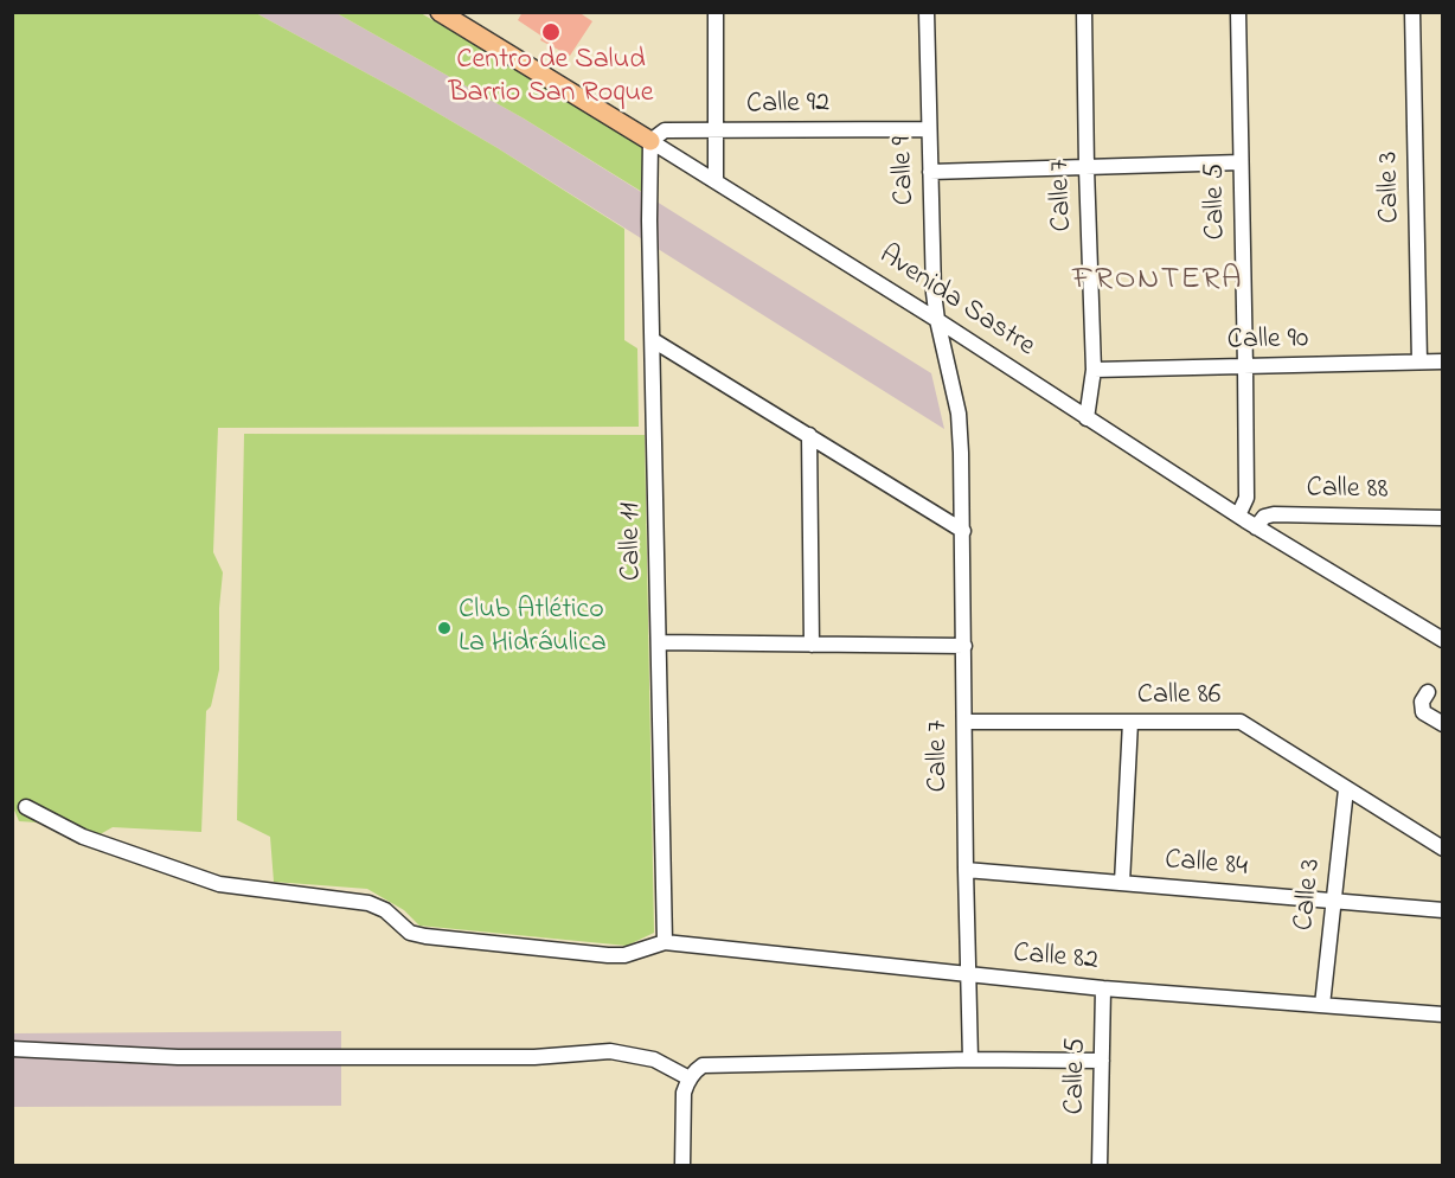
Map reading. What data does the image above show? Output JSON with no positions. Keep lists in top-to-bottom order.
{
  "streets": {
    "main road": ["Avenida Sastre"],
    "street": [
      "Calle 92",
      "Calle 9",
      "Calle 3",
      "Calle 7",
      "Calle 5",
      "Calle 90",
      "Calle 88",
      "Calle 11",
      "Calle 86",
      "Calle 84",
      "Calle 82"
    ]
  },
  "crossings": [
    ["Calle 92", "Calle 9"],
    ["Calle 92", "Avenida Sastre"],
    ["Calle 92", "Calle 11"],
    ["Calle 9", "Calle 7"],
    ["Calle 9", "Avenida Sastre"],
    ["Calle 3", "Calle 90"],
    ["Calle 3", "Calle 86"],
    ["Calle 3", "Calle 84"],
    ["Calle 3", "Calle 82"],
    ["Calle 7", "Avenida Sastre"],
    ["Calle 7", "Calle 90"],
    ["Calle 7", "Calle 86"],
    ["Calle 7", "Calle 84"],
    ["Calle 7", "Calle 82"],
    ["Calle 5", "Avenida Sastre"],
    ["Calle 5", "Calle 90"],
    ["Calle 5", "Calle 82"],
    ["Avenida Sastre", "Calle 88"],
    ["Avenida Sastre", "Calle 11"],
    ["Calle 11", "Calle 82"]
  ],
  "districts": ["FRONTERA"],
  "places": ["Centro de Salud Barrio San Roque", "Club Atlético La Hidráulica"]
}
